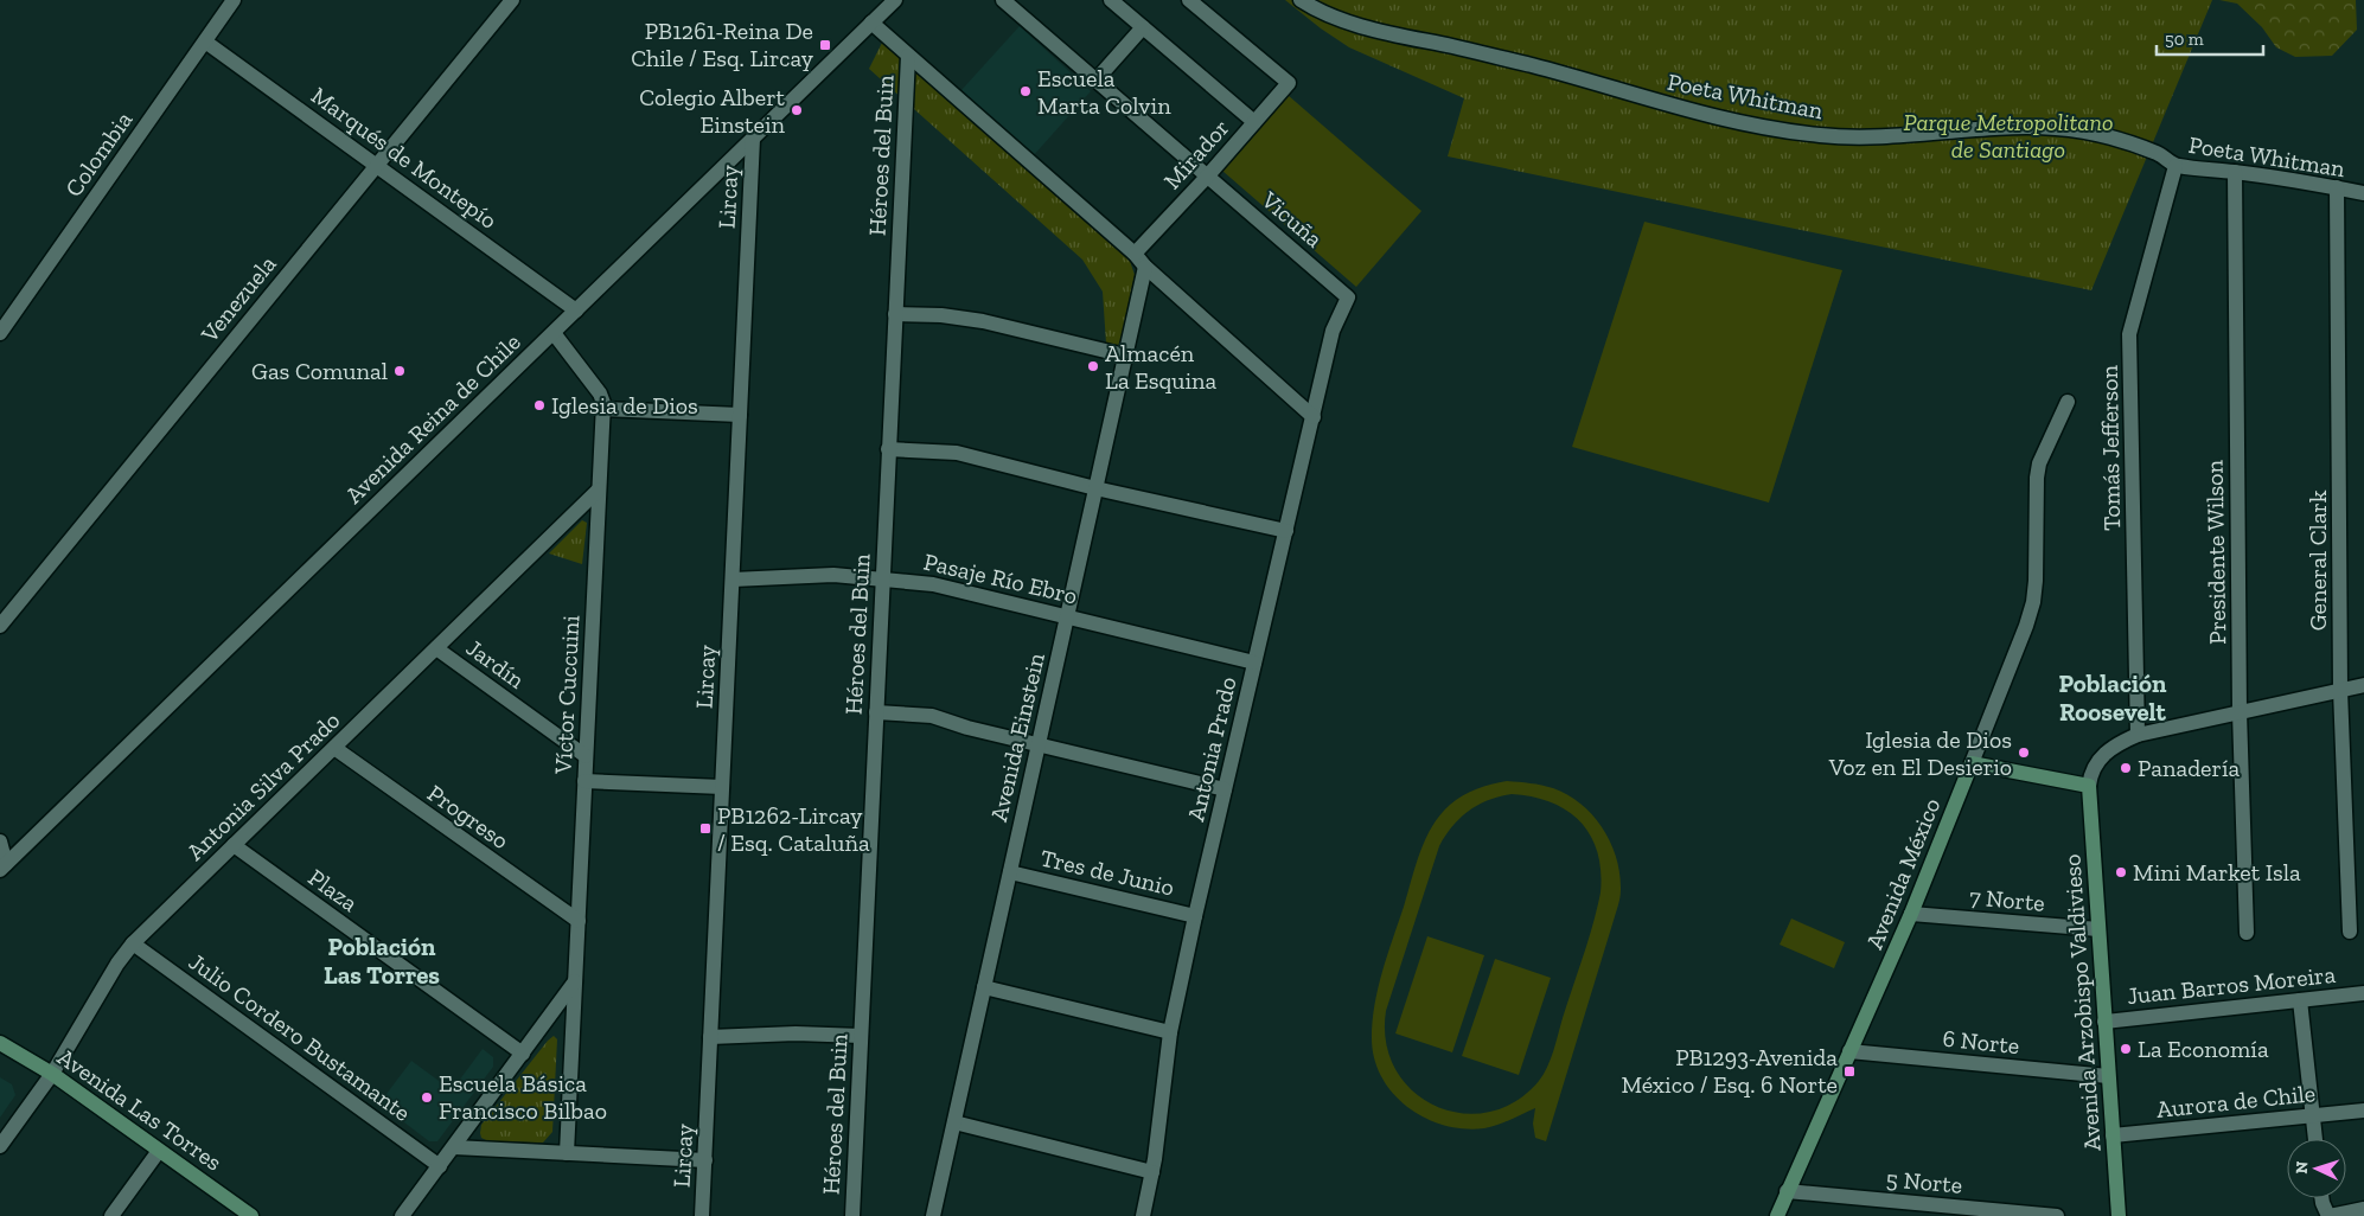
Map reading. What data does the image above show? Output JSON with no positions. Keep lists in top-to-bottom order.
{
  "streets": {
    "street": [
      "Poeta Whitman",
      "Colombia",
      "Mirador",
      "Héroes del Buin",
      "Marqués de Montepío",
      "Lircay",
      "Vicuña",
      "Venezuela",
      "Avenida Reina de Chile",
      "Tomás Jefferson",
      "Presidente Wilson",
      "General Clark",
      "Pasaje Río Ebro",
      "Jardín",
      "Víctor Cuccuini",
      "Avenida Einstein",
      "Antonia Prado",
      "Antonia Silva Prado",
      "Progreso",
      "Tres de Junio",
      "Avenida México",
      "Plaza",
      "7 Norte",
      "Juan Barros Moreira",
      "Avenida Arzobispo Valdivieso",
      "Julio Cordero Bustamante",
      "6 Norte",
      "Aurora de Chile",
      "Avenida Las Torres",
      "5 Norte"
    ]
  },
  "crossings": [
    ["Poeta Whitman", "Tomás Jefferson"],
    ["Poeta Whitman", "Presidente Wilson"],
    ["Poeta Whitman", "General Clark"],
    ["Colombia", "Marqués de Montepío"],
    ["Mirador", "Vicuña"],
    ["Héroes del Buin", "Pasaje Río Ebro"],
    ["Marqués de Montepío", "Venezuela"],
    ["Marqués de Montepío", "Avenida Reina de Chile"],
    ["Lircay", "Avenida Reina de Chile"],
    ["Lircay", "Pasaje Río Ebro"],
    ["Vicuña", "Antonia Prado"],
    ["Pasaje Río Ebro", "Avenida Einstein"],
    ["Pasaje Río Ebro", "Antonia Prado"],
    ["Jardín", "Víctor Cuccuini"],
    ["Jardín", "Antonia Silva Prado"],
    ["Víctor Cuccuini", "Antonia Silva Prado"],
    ["Víctor Cuccuini", "Progreso"],
    ["Avenida Einstein", "Tres de Junio"],
    ["Antonia Prado", "Tres de Junio"],
    ["Antonia Silva Prado", "Progreso"],
    ["Antonia Silva Prado", "Plaza"],
    ["Antonia Silva Prado", "Julio Cordero Bustamante"],
    ["Antonia Silva Prado", "Avenida Las Torres"],
    ["Avenida México", "7 Norte"],
    ["Avenida México", "6 Norte"],
    ["Avenida México", "5 Norte"],
    ["7 Norte", "Avenida Arzobispo Valdivieso"],
    ["Juan Barros Moreira", "Avenida Arzobispo Valdivieso"],
    ["Avenida Arzobispo Valdivieso", "6 Norte"],
    ["Avenida Arzobispo Valdivieso", "Aurora de Chile"]
  ],
  "districts": ["Población Roosevelt", "Población Las Torres"],
  "parks": ["Parque Metropolitano de Santiago"],
  "places": {
    "transit": ["PB1261-Reina De Chile / Esq. Lircay", "PB1262-Lircay / Esq. Cataluña", "PB1293-Avenida México / Esq. 6 Norte"],
    "other": [
      "Escuela Marta Colvin",
      "Colegio Albert Einstein",
      "Almacén La Esquina",
      "Gas Comunal",
      "Iglesia de Dios",
      "Iglesia de Dios Voz en El Desierio",
      "Panadería",
      "Mini Market Isla",
      "La Economía",
      "Escuela Básica Francisco Bilbao"
    ]
  },
  "scale_bar": "50 m",
  "north": "left"
}
